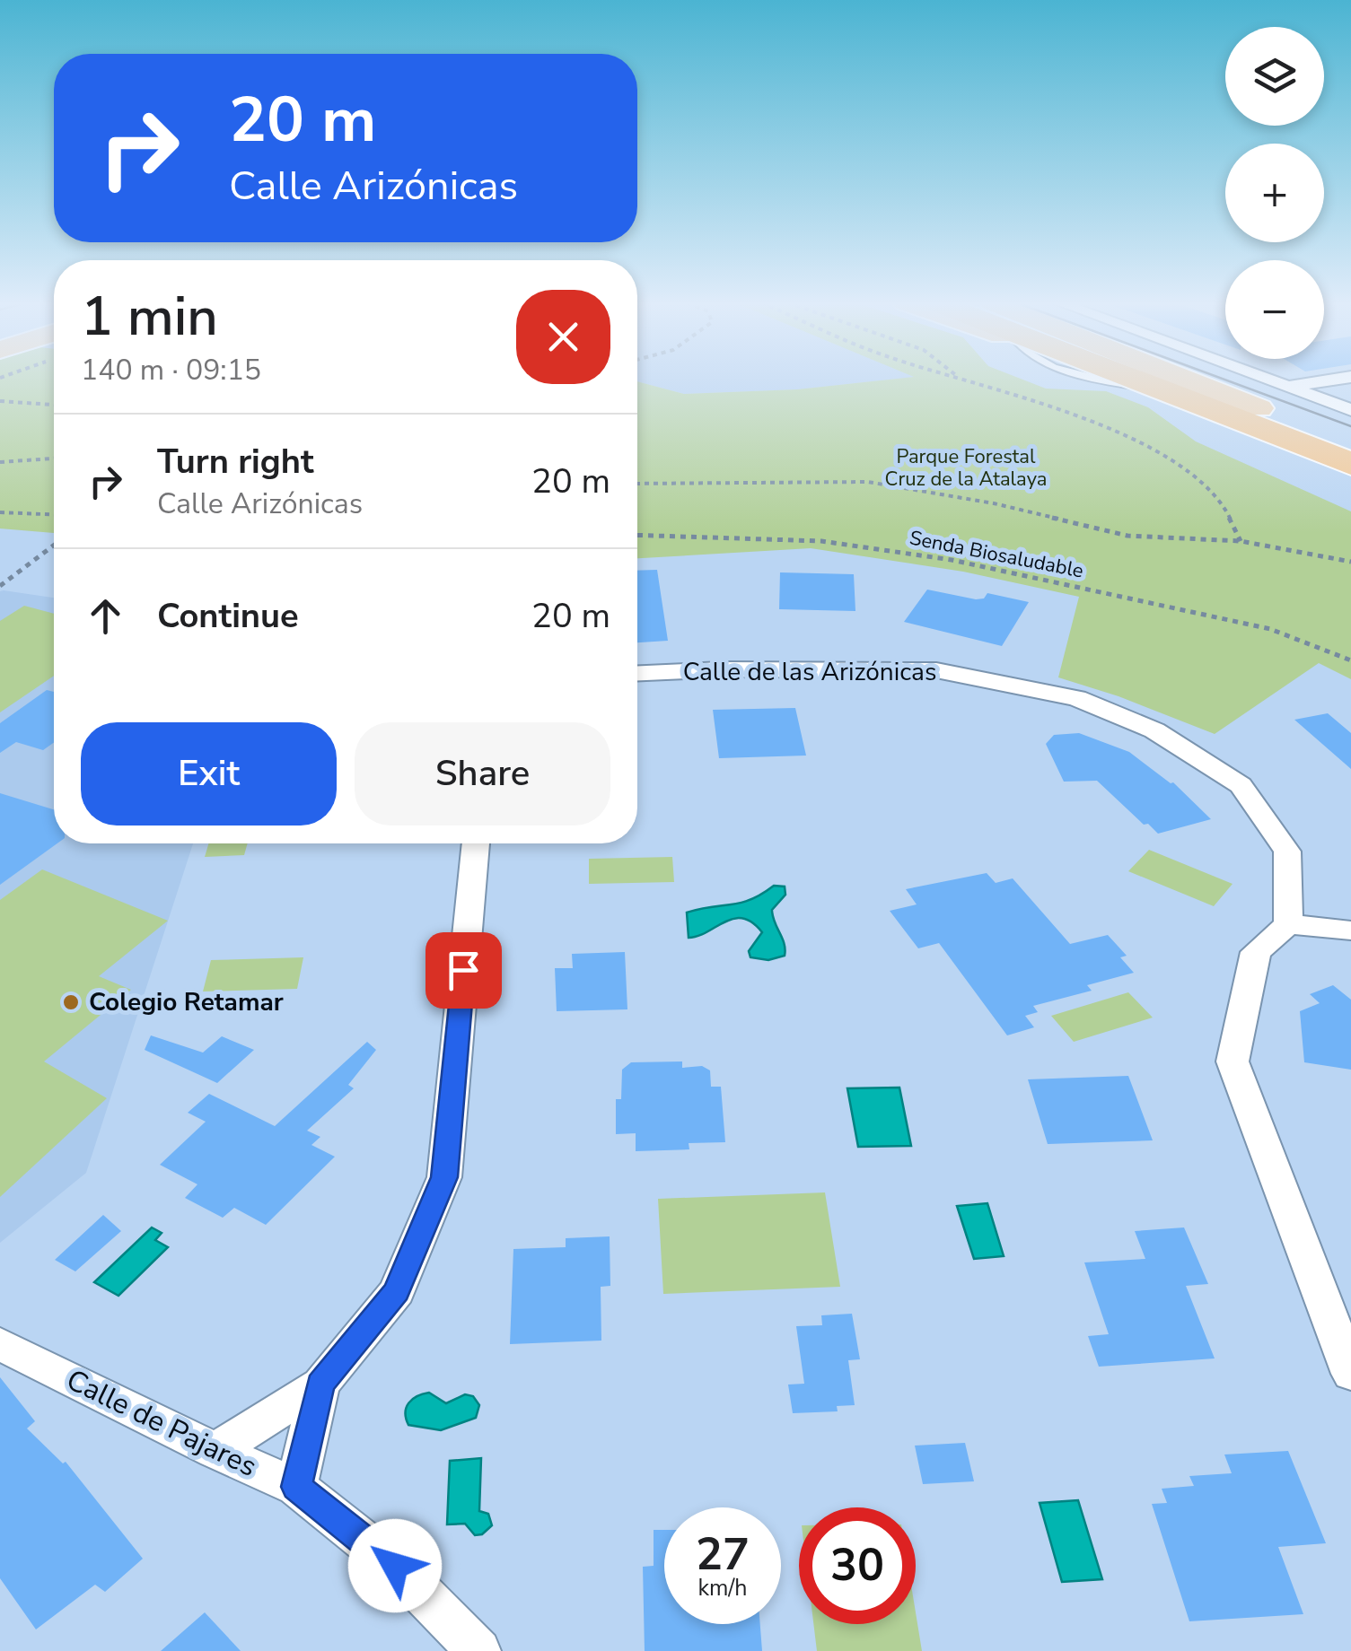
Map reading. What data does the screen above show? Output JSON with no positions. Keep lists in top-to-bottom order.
{
  "streets": {
    "street": ["Calle de las Arizónicas", "Calle de Pajares"],
    "path": ["Senda Biosaludable"]
  },
  "parks": ["Parque Forestal Cruz de la Atalaya"],
  "places": ["Colegio Retamar"],
  "page": {
    "map_buttons": ["+", "−"],
    "turn": ["20 m", "Calle Arizónicas"],
    "heading": ["1 min", "140 m · 09:15"],
    "list": [
      {
        "name": "Turn right",
        "note": "Calle Arizónicas",
        "value": "20 m"
      },
      {
        "name": "Continue",
        "value": "20 m"
      }
    ],
    "buttons": ["Exit", "Share"],
    "speed": "27 km/h",
    "limit": "30"
  }
}
